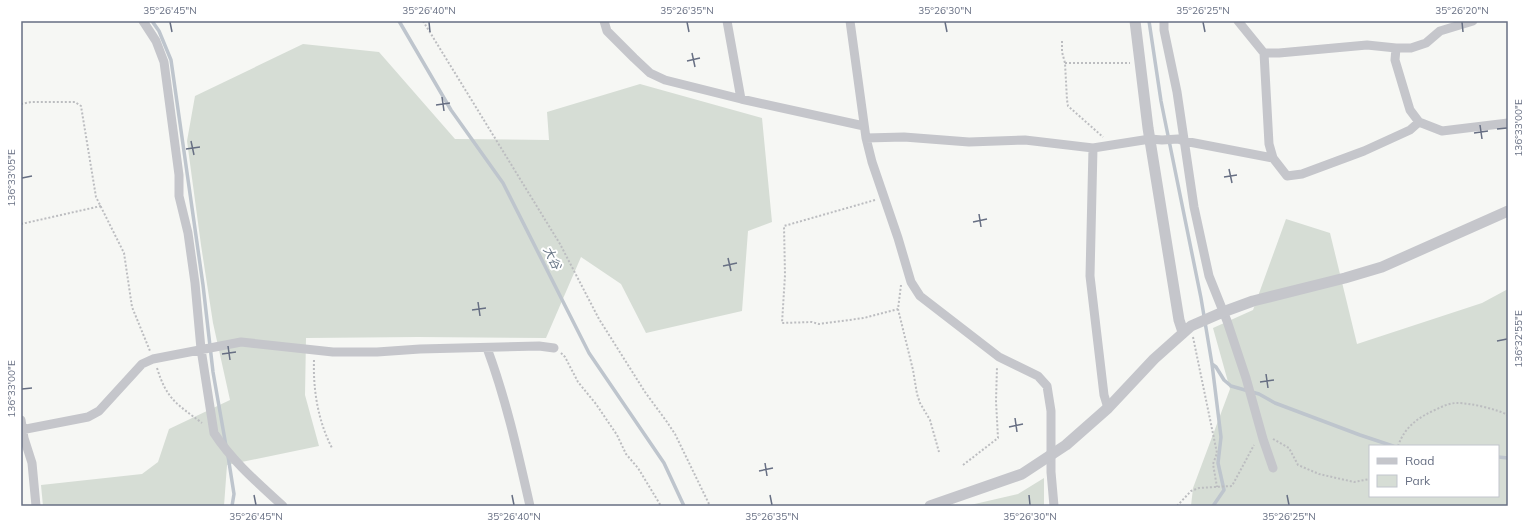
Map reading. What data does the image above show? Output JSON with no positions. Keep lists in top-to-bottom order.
{
  "water": ["大谷"],
  "legend": ["Road", "Park"],
  "coordinates": [
    "35°26'45\"N",
    "35°26'40\"N",
    "35°26'35\"N",
    "35°26'30\"N",
    "35°26'25\"N",
    "35°26'20\"N",
    "136°33'00\"E",
    "136°33'05\"E",
    "136°32'55\"E"
  ]
}
